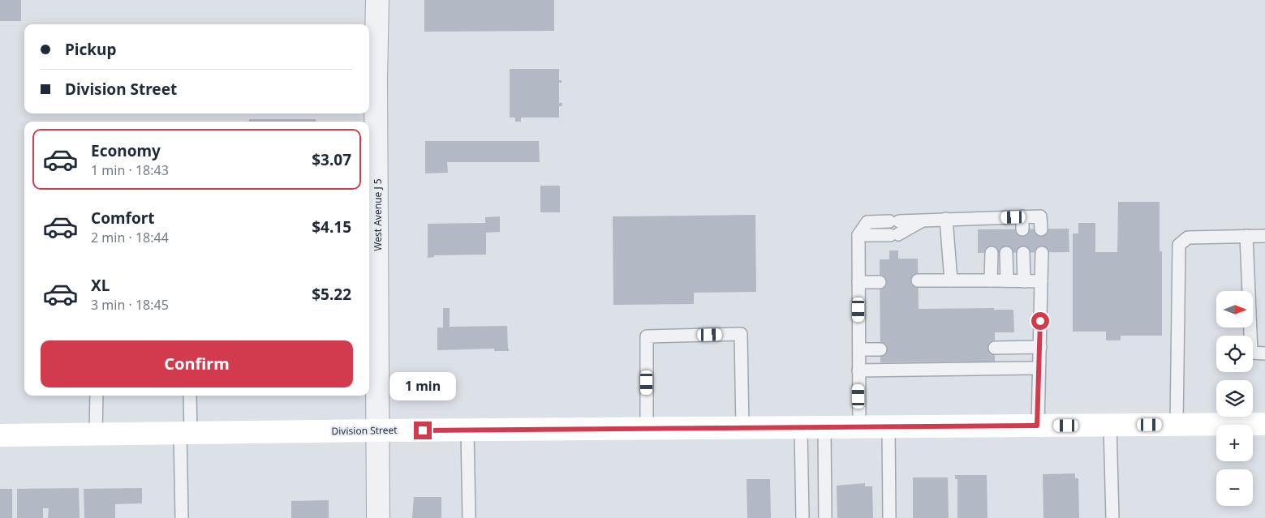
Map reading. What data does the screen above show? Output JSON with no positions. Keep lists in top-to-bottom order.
{
  "streets": {
    "main road": ["Division Street"],
    "street": ["West Avenue J 5"]
  },
  "crossings": [
    ["West Avenue J 5", "Division Street"]
  ],
  "north": "right",
  "page": {
    "banner": ["Pickup", "Division Street"],
    "list": [
      {
        "name": "Economy",
        "note": "1 min · 18:43",
        "value": "$3.07"
      },
      {
        "name": "Comfort",
        "note": "2 min · 18:44",
        "value": "$4.15"
      },
      {
        "name": "XL",
        "note": "3 min · 18:45",
        "value": "$5.22"
      }
    ],
    "map_buttons": ["+", "−"],
    "buttons": "Confirm",
    "bubble": "1 min"
  }
}
